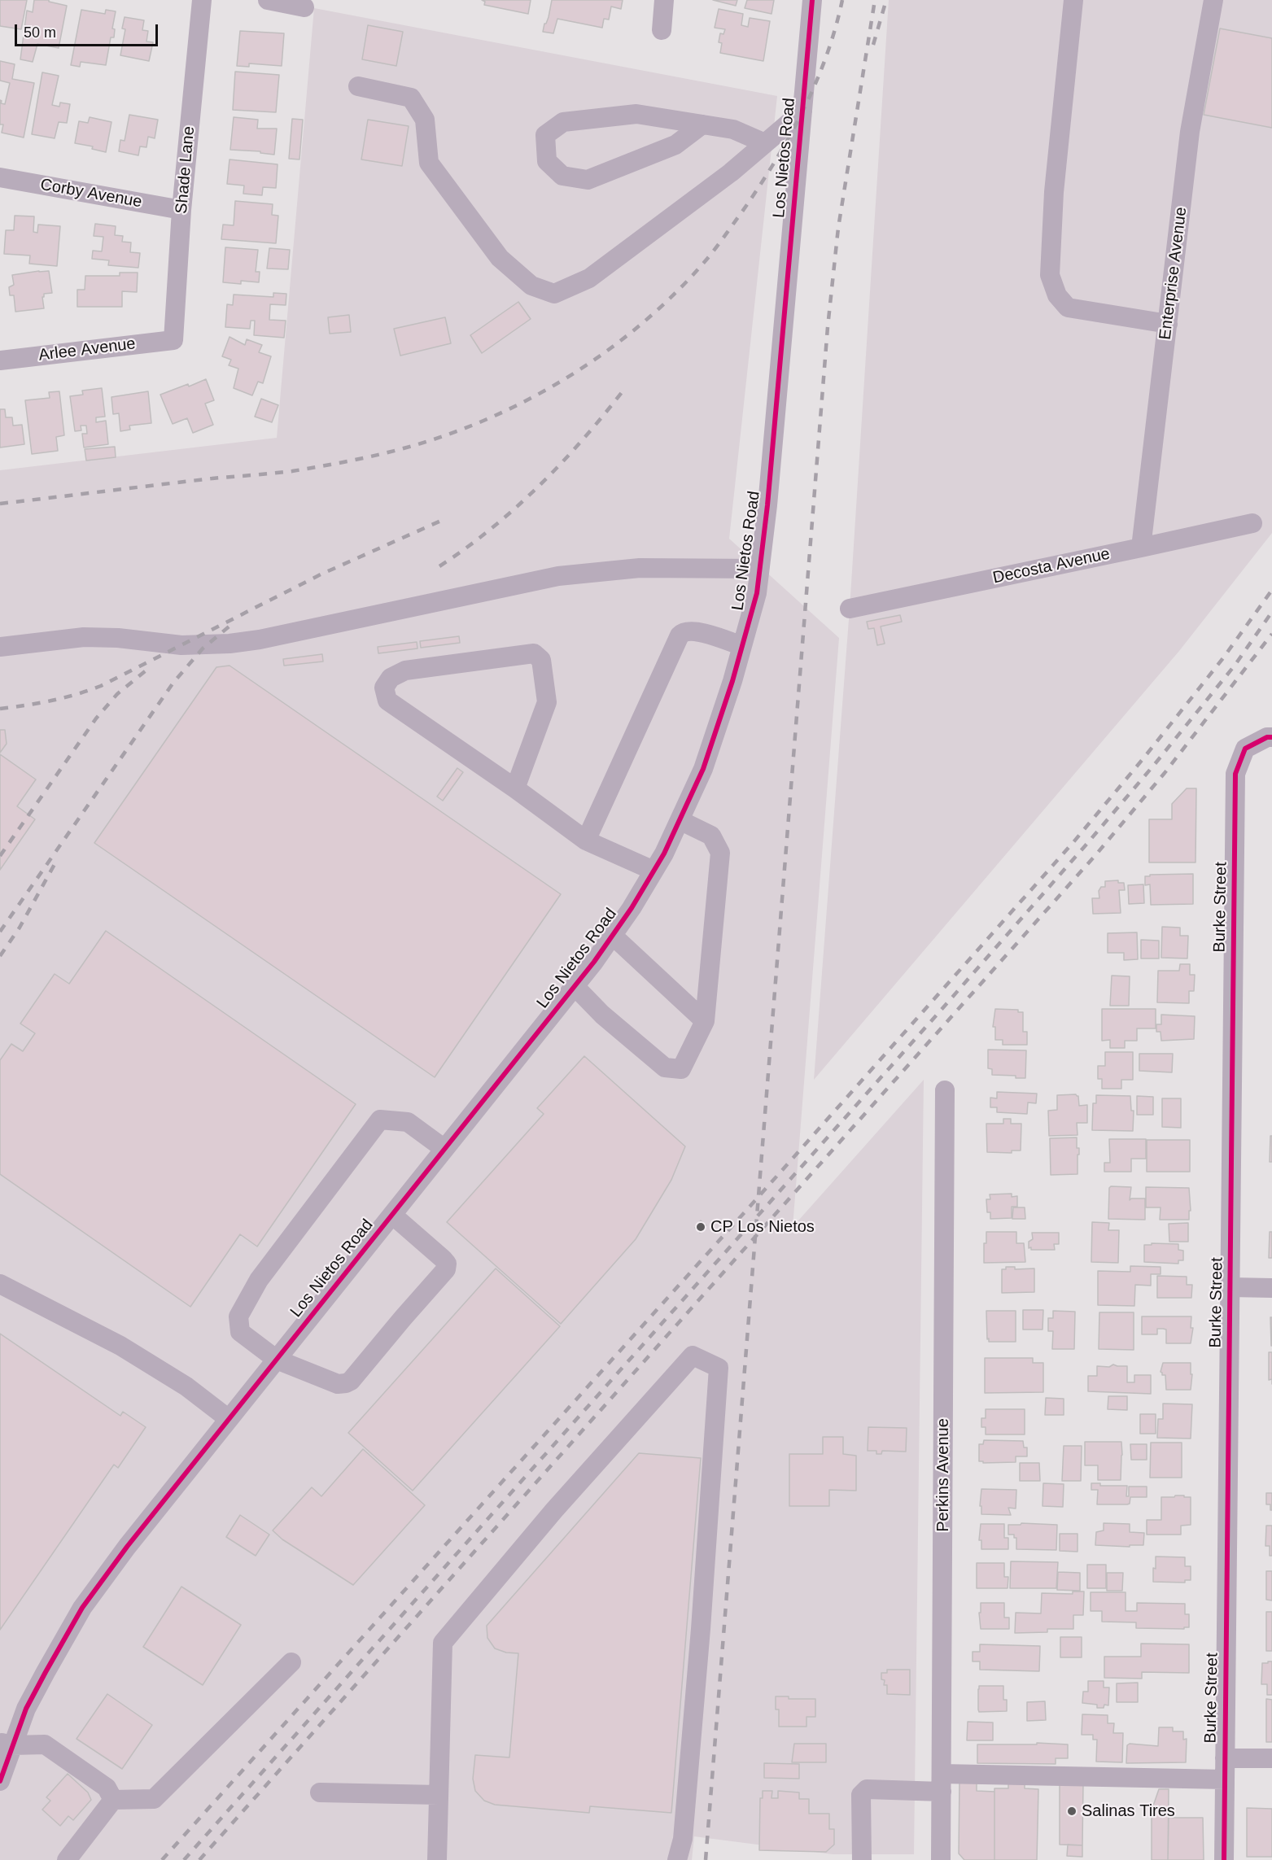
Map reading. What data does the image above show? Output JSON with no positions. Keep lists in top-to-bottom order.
{
  "streets": {
    "street": [
      "Los Nietos Road",
      "Shade Lane",
      "Corby Avenue",
      "Enterprise Avenue",
      "Arlee Avenue",
      "Decosta Avenue",
      "Burke Street",
      "Perkins Avenue"
    ]
  },
  "crossings": [
    ["Shade Lane", "Corby Avenue"],
    ["Shade Lane", "Arlee Avenue"],
    ["Enterprise Avenue", "Decosta Avenue"]
  ],
  "places": ["CP Los Nietos", "Salinas Tires"],
  "scale_bar": "50 m"
}
